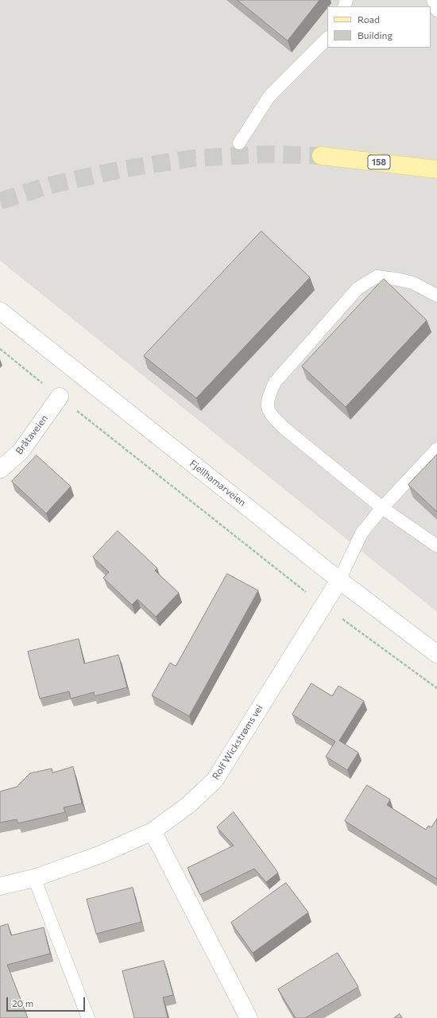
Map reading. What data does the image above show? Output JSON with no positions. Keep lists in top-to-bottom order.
{
  "streets": {
    "main road": ["158"],
    "street": ["Bråtaveien", "Fjellhamarveien", "Rolf Wickstrøms vei"]
  },
  "crossings": [
    ["Fjellhamarveien", "Rolf Wickstrøms vei"]
  ],
  "legend": ["Road", "Building"],
  "scale_bar": "20 m"
}
